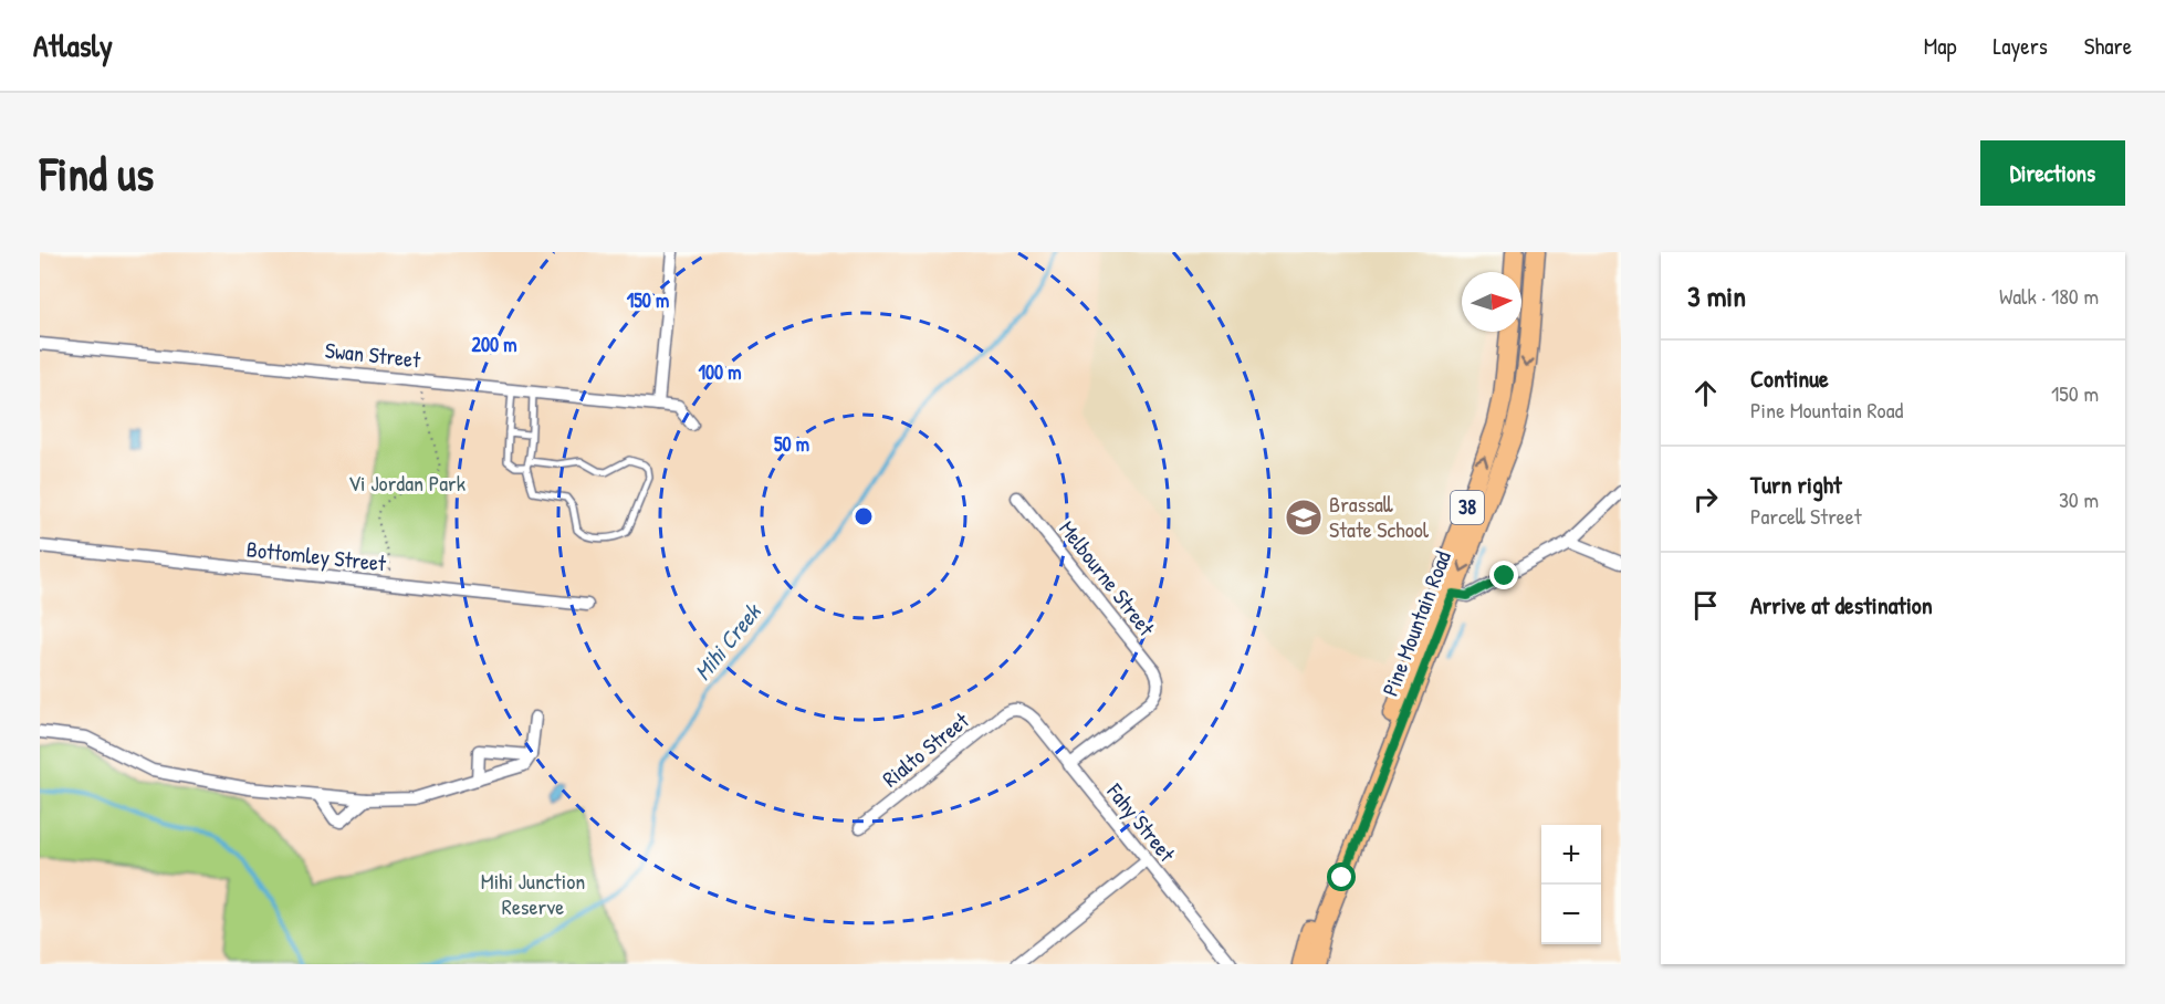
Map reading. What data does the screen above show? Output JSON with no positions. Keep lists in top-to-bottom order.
{
  "streets": {
    "main road": ["38", "Pine Mountain Road"],
    "street": [
      "Swan Street",
      "Bottomley Street",
      "Melbourne Street",
      "Rialto Street",
      "Fahy Street"
    ]
  },
  "crossings": [
    ["Melbourne Street", "Fahy Street"],
    ["Rialto Street", "Fahy Street"]
  ],
  "water": ["Mihi Creek"],
  "parks": ["Vi Jordan Park", "Mihi Junction Reserve"],
  "places": {
    "school or university": ["Brassall State School"]
  },
  "north": "right",
  "page": {
    "header": "Atlasly",
    "nav": ["Map", "Layers", "Share"],
    "buttons": "Directions",
    "title": "Find us",
    "heading": ["3 min", "Walk · 180 m"],
    "list": [
      ["Continue", "Pine Mountain Road", "150 m"],
      ["Turn right", "Parcell Street", "30 m"],
      "Arrive at destination"
    ],
    "map_buttons": ["+", "−"]
  },
  "rings": [
    "150 m",
    "200 m",
    "100 m",
    "50 m"
  ]
}
